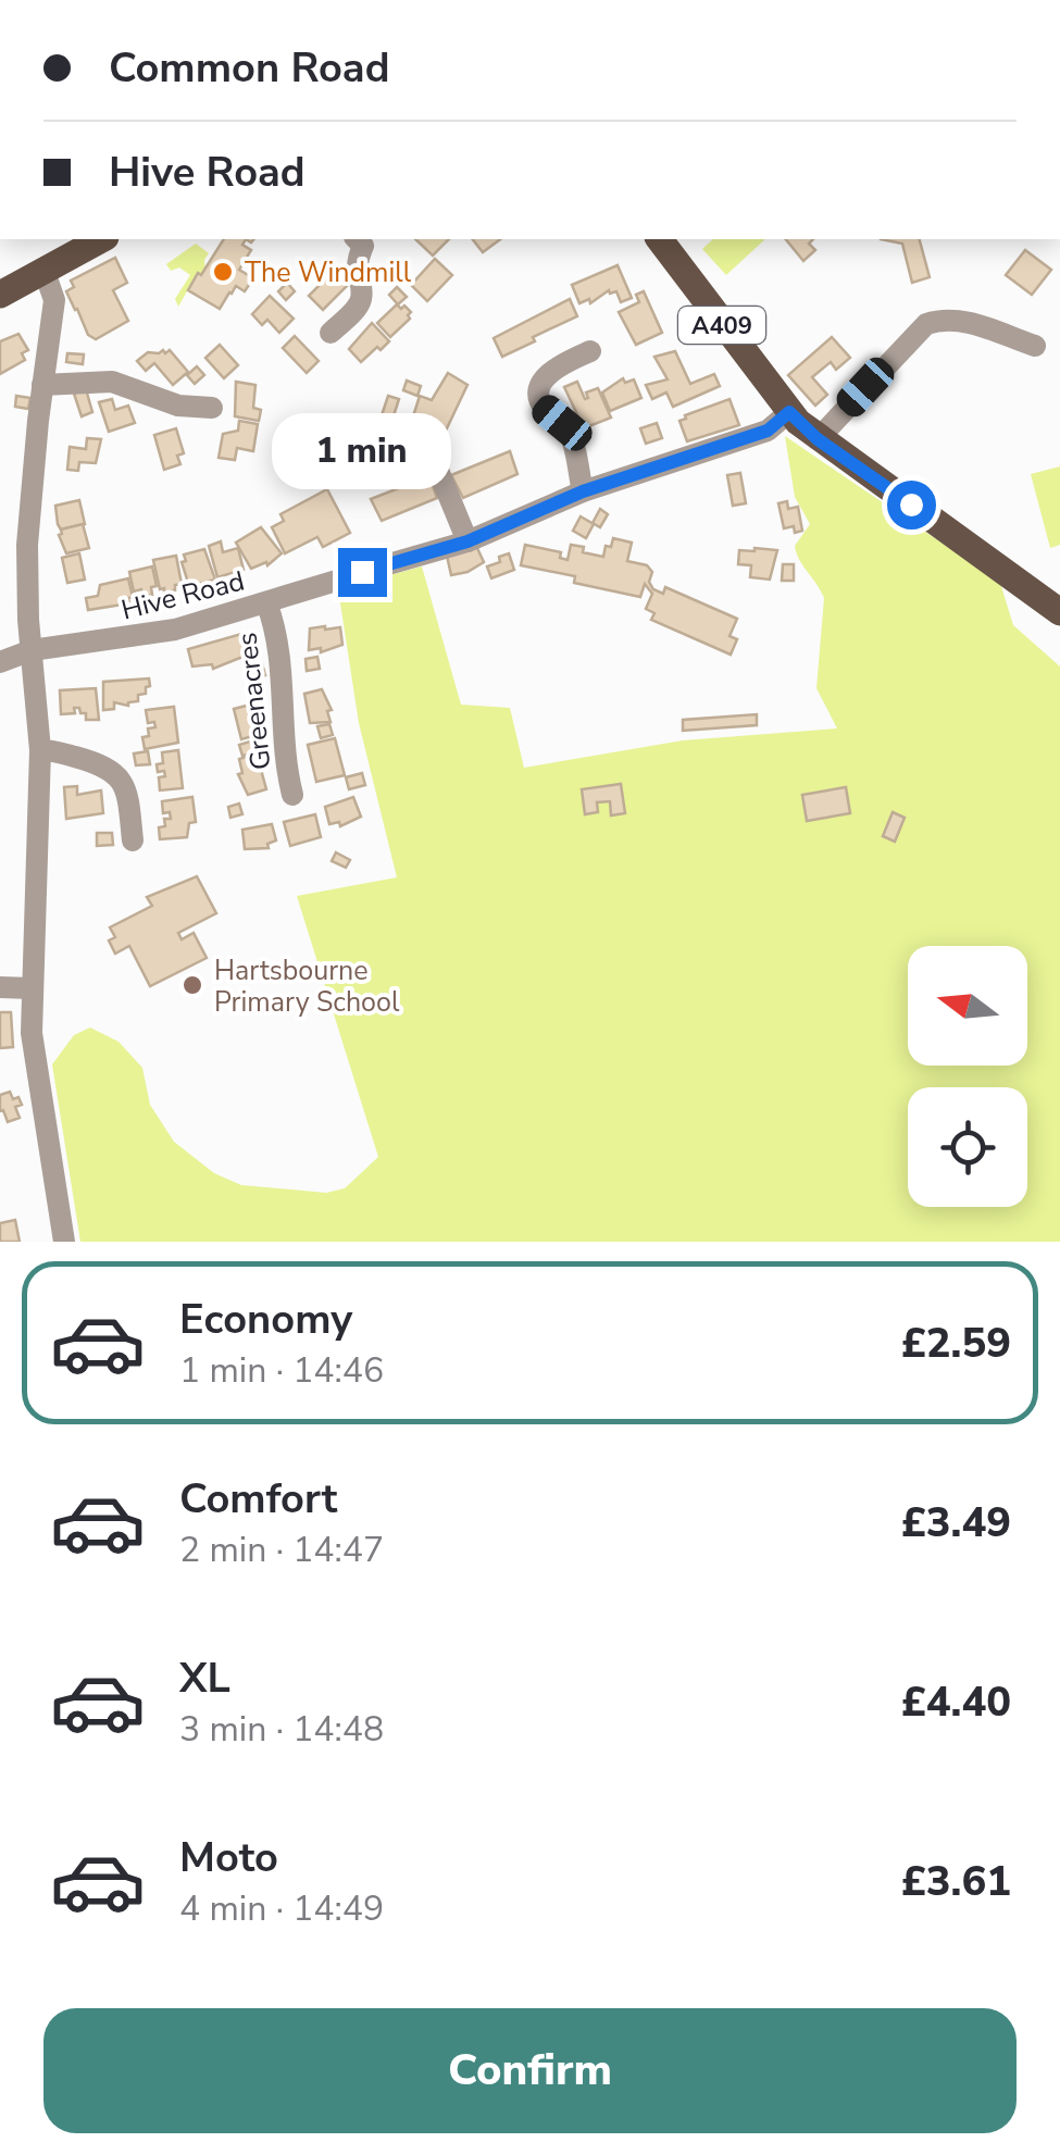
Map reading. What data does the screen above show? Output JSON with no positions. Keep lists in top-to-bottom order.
{
  "streets": {
    "main road": ["A409"],
    "street": ["Hive Road", "Greenacres"]
  },
  "crossings": [
    ["A409", "Hive Road"],
    ["Hive Road", "Greenacres"]
  ],
  "places": ["The Windmill", "Hartsbourne Primary School"],
  "north": "left",
  "page": {
    "banner": ["Common Road", "Hive Road"],
    "bubble": "1 min",
    "list": [
      {
        "name": "Economy",
        "note": "1 min · 14:46",
        "value": "£2.59"
      },
      {
        "name": "Comfort",
        "note": "2 min · 14:47",
        "value": "£3.49"
      },
      {
        "name": "XL",
        "note": "3 min · 14:48",
        "value": "£4.40"
      },
      {
        "name": "Moto",
        "note": "4 min · 14:49",
        "value": "£3.61"
      }
    ],
    "buttons": "Confirm"
  }
}
